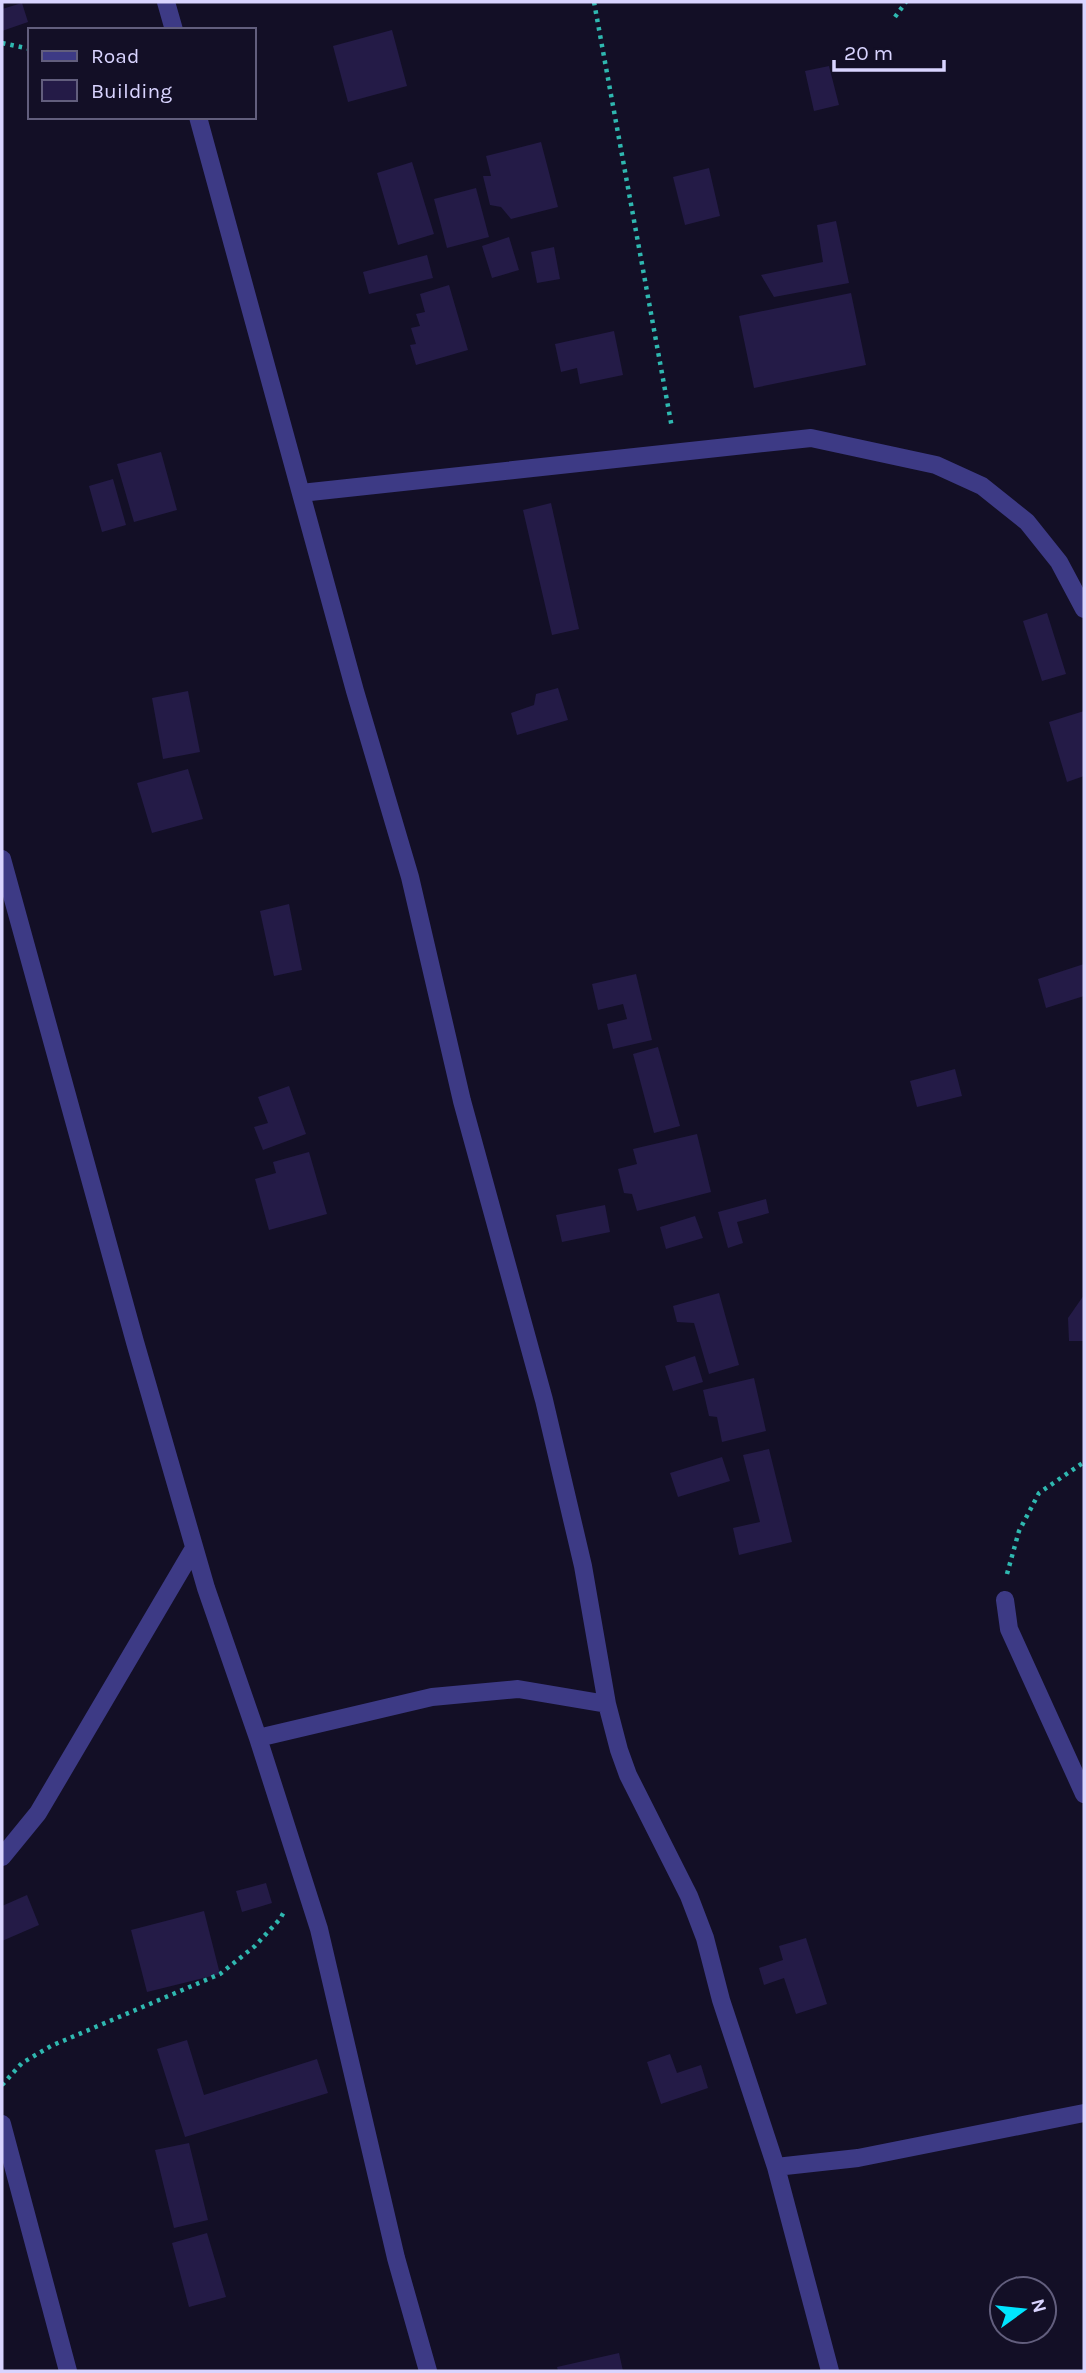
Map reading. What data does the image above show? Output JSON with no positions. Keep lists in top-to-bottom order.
{
  "legend": ["Road", "Building"],
  "scale_bar": "20 m",
  "north": "right"
}
